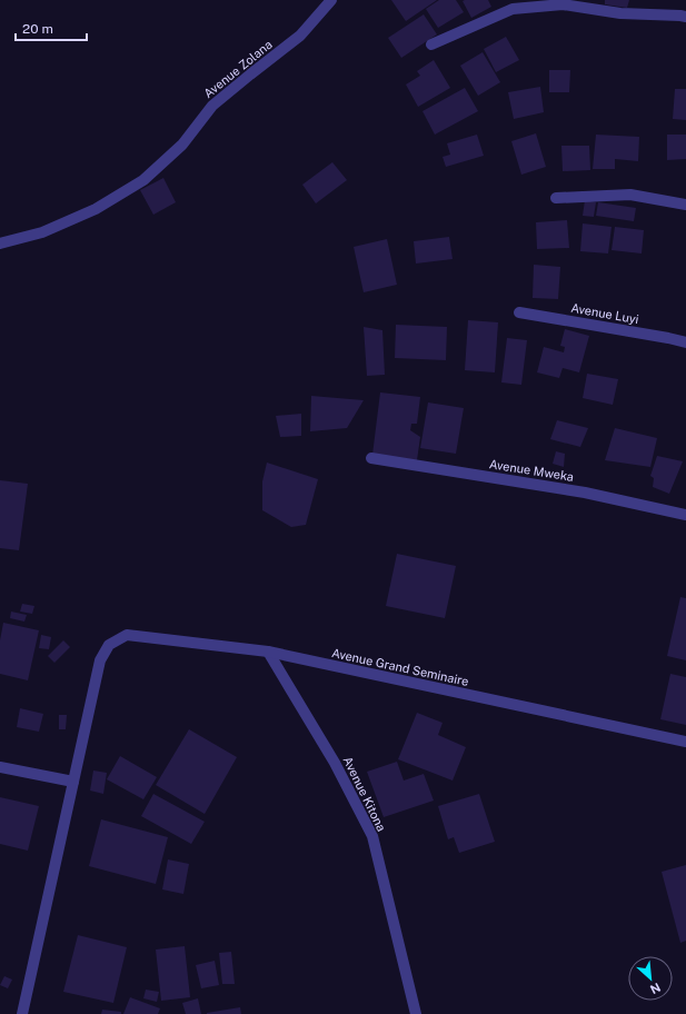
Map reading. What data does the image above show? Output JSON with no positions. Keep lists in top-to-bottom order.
{
  "streets": {
    "street": [
      "Avenue Zolana",
      "Avenue Luyi",
      "Avenue Mweka",
      "Avenue Grand Seminaire",
      "Avenue Kitona"
    ]
  },
  "crossings": [
    ["Avenue Grand Seminaire", "Avenue Kitona"]
  ],
  "scale_bar": "20 m",
  "north": "bottom right"
}
